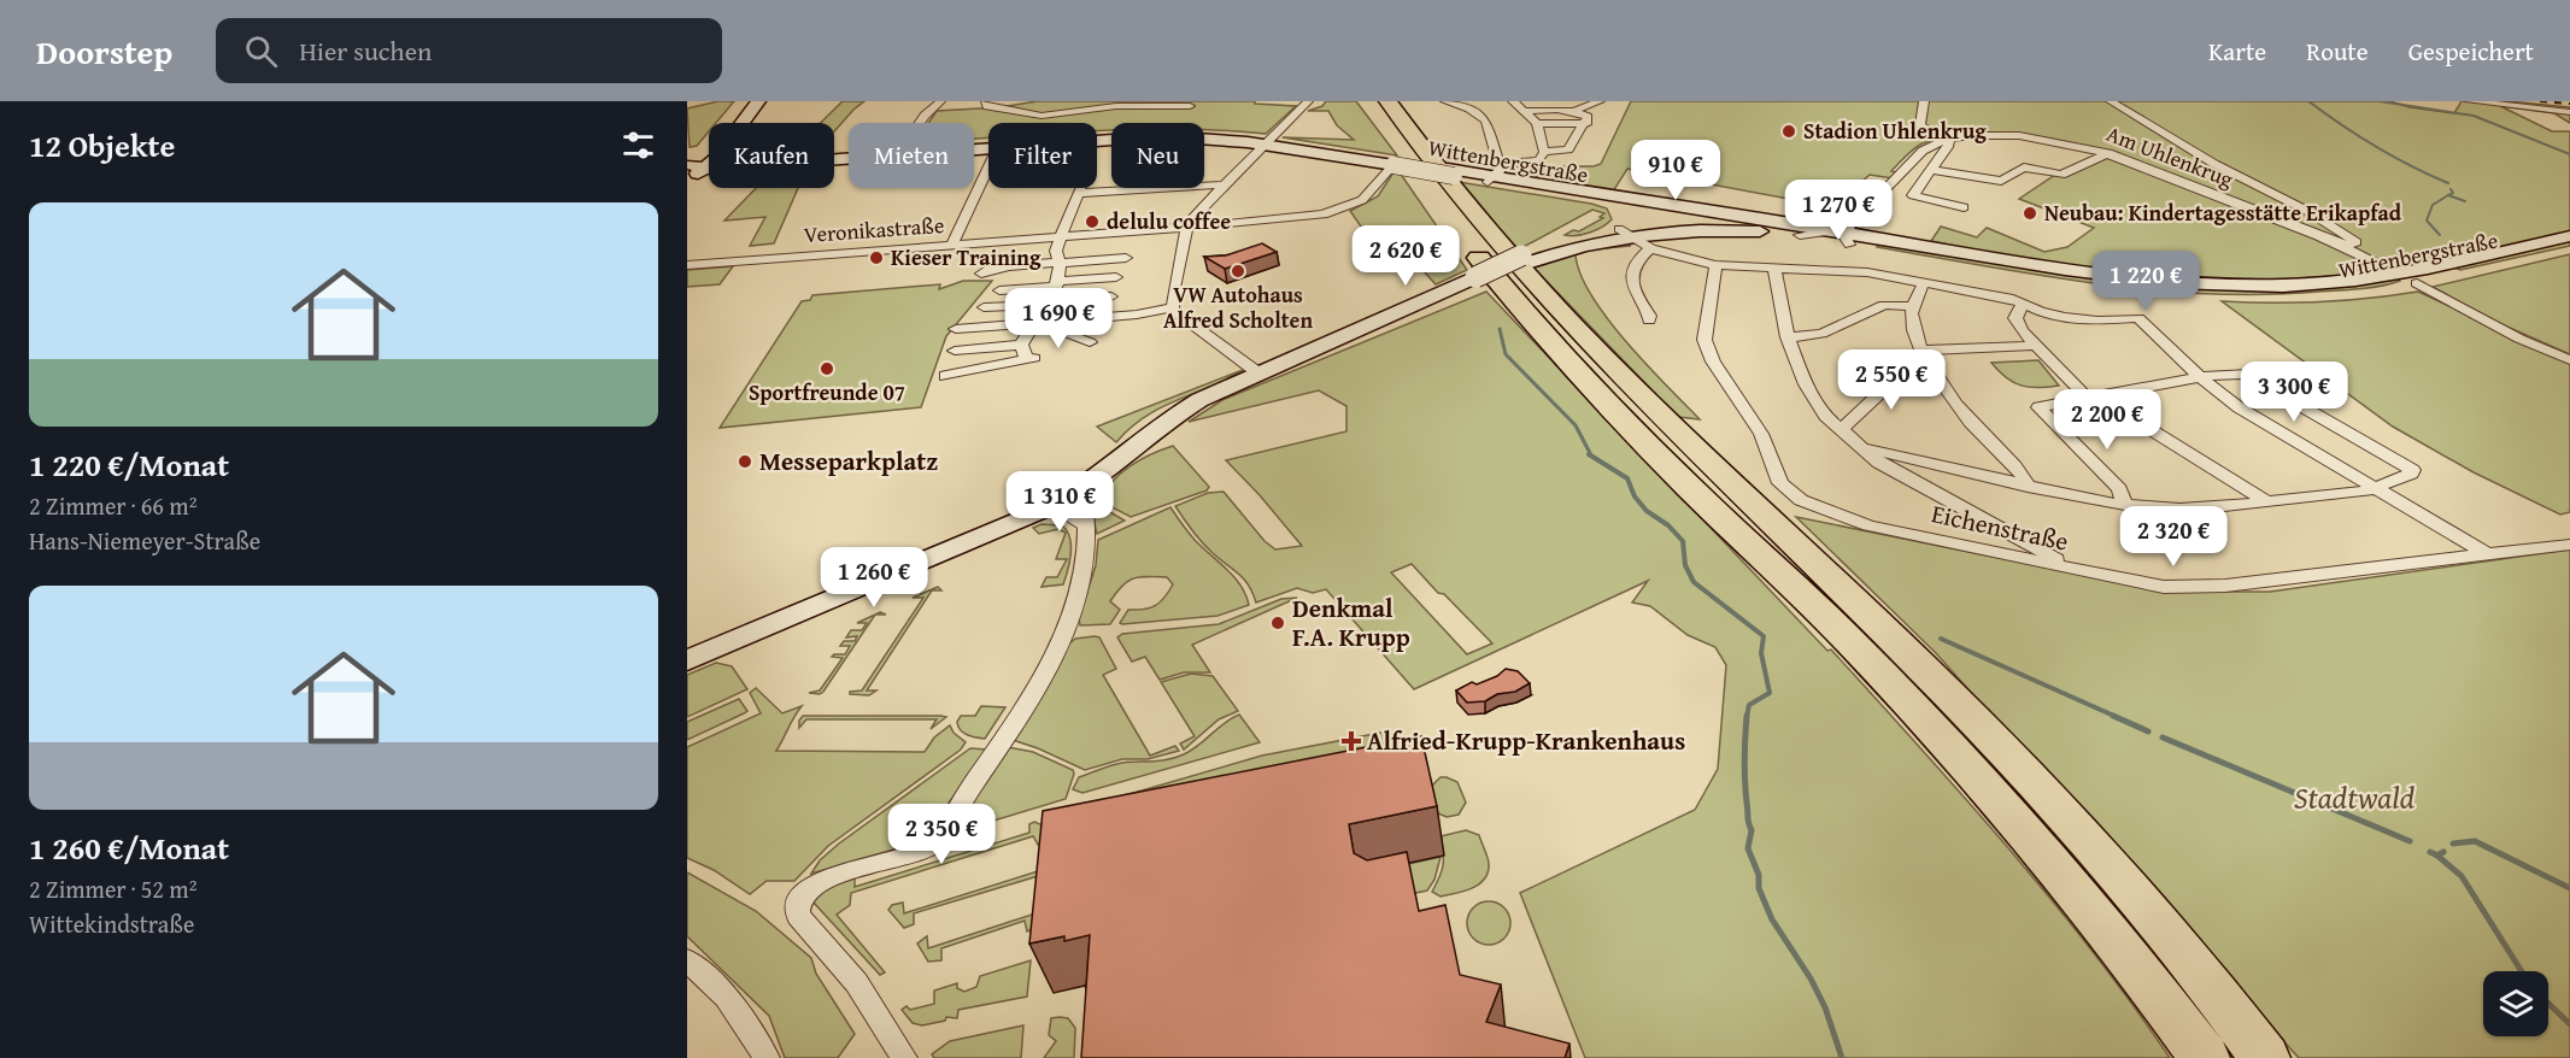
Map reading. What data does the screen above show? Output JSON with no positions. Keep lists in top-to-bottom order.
{
  "streets": {
    "main road": ["Wittenbergstraße"],
    "street": ["Am Uhlenkrug", "Veronikastraße", "Eichenstraße"]
  },
  "crossings": [
    ["Am Uhlenkrug", "Wittenbergstraße"],
    ["Wittenbergstraße", "Veronikastraße"]
  ],
  "parks": ["Stadtwald"],
  "places": {
    "other": [
      "Stadion Uhlenkrug",
      "Neubau: Kindertagesstätte Erikapfad",
      "delulu coffee",
      "Kieser Training",
      "VW Autohaus Alfred Scholten",
      "Sportfreunde 07",
      "Messeparkplatz",
      "Denkmal F.A. Krupp"
    ],
    "health": ["Alfried-Krupp-Krankenhaus"]
  },
  "page": {
    "header": "Doorstep",
    "search": "Hier suchen",
    "nav": ["Karte", "Route", "Gespeichert"],
    "heading": "12 Objekte",
    "chip": [
      "Kaufen",
      "Mieten",
      "Filter",
      "Neu"
    ],
    "price": [
      "910 €",
      "1 270 €",
      "2 620 €",
      "1 220 €",
      "1 690 €",
      "2 550 €",
      "3 300 €",
      "2 200 €",
      "1 310 €",
      "2 320 €",
      "1 260 €",
      "2 350 €"
    ],
    "list": [
      {
        "name": "1 220 €/Monat",
        "note": "2 Zimmer · 66 m² · Hans-Niemeyer-Straße"
      },
      {
        "name": "1 260 €/Monat",
        "note": "2 Zimmer · 52 m² · Wittekindstraße"
      }
    ]
  }
}
